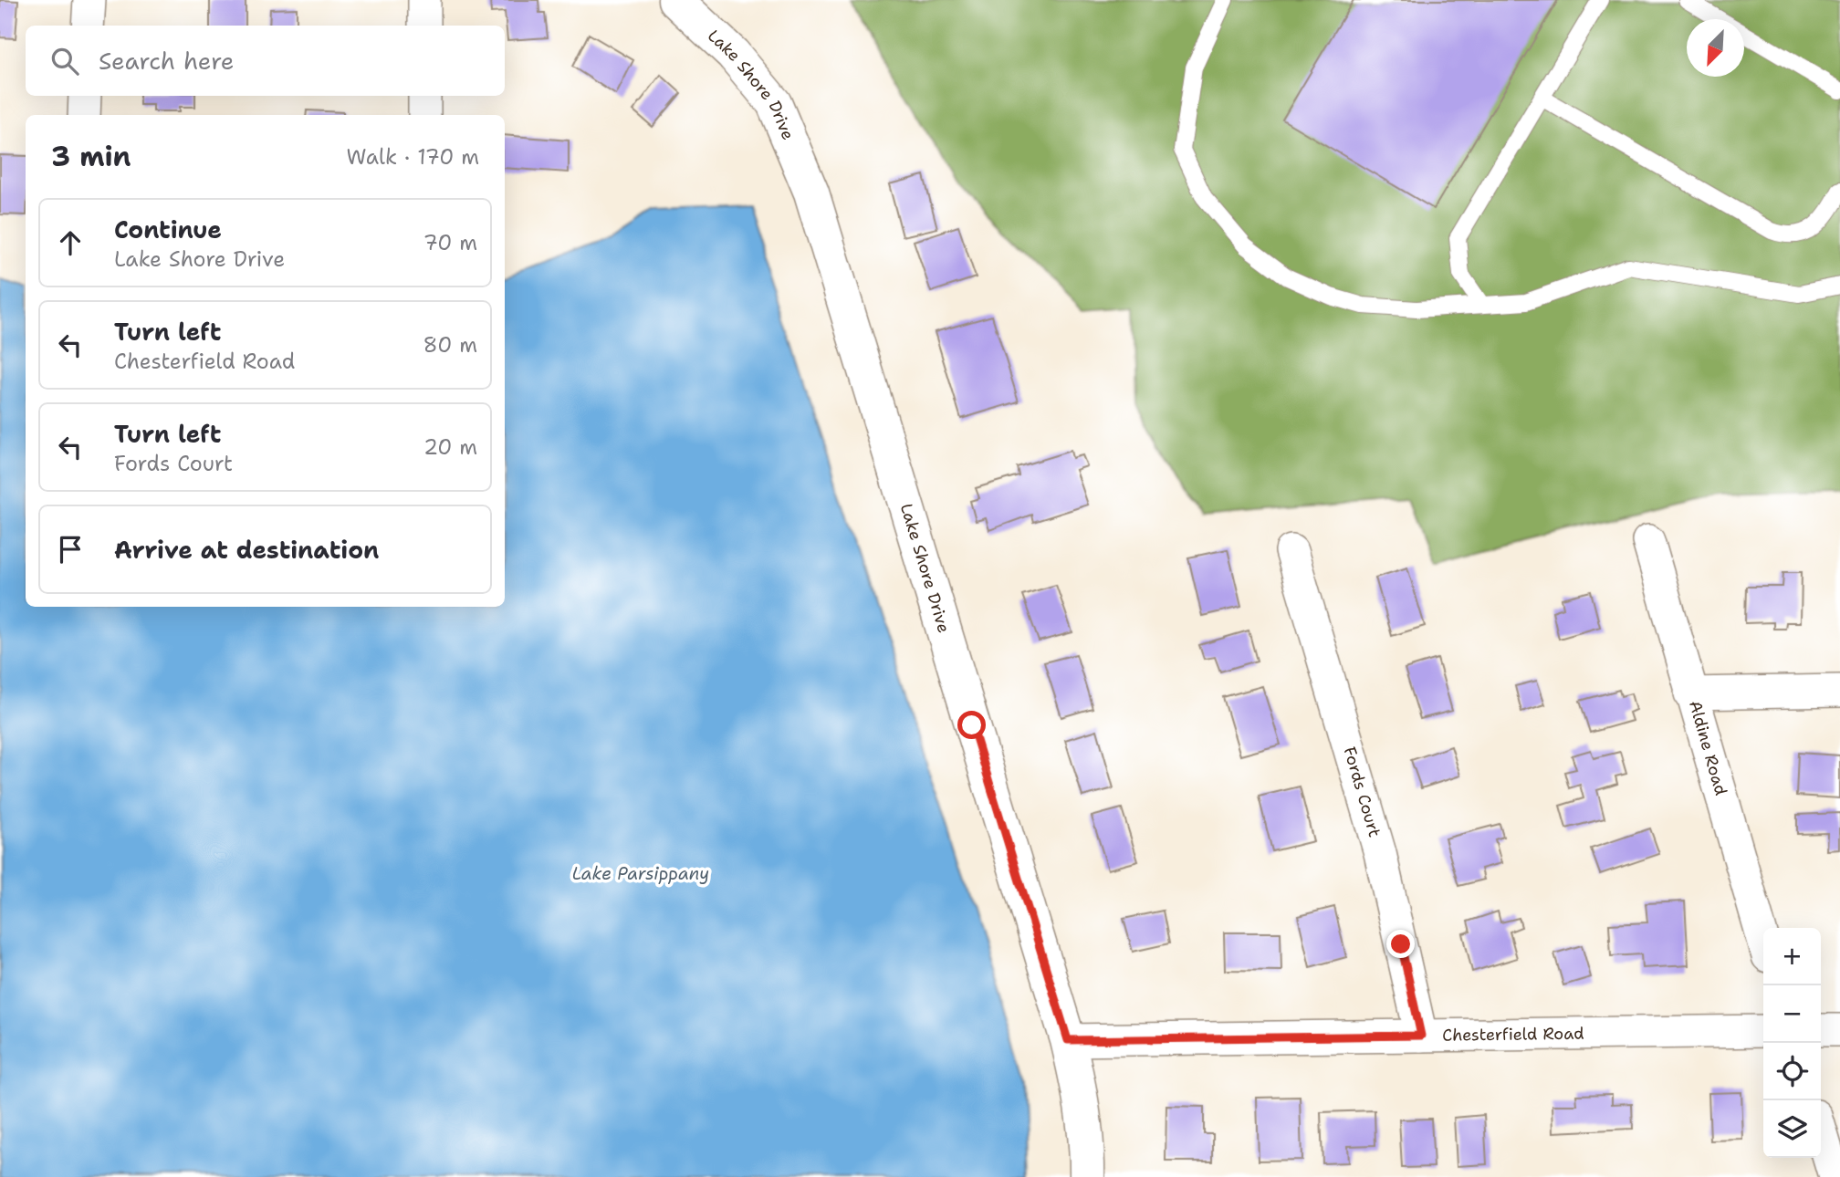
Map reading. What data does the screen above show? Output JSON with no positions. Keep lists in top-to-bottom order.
{
  "streets": {
    "street": [
      "Lake Shore Drive",
      "Aldine Road",
      "Fords Court",
      "Chesterfield Road"
    ]
  },
  "crossings": [
    ["Lake Shore Drive", "Chesterfield Road"],
    ["Fords Court", "Chesterfield Road"]
  ],
  "water": ["Lake Parsippany"],
  "north": "bottom left",
  "page": {
    "search": "Search here",
    "heading": ["3 min", "Walk · 170 m"],
    "list": [
      ["Continue", "Lake Shore Drive", "70 m"],
      ["Turn left", "Chesterfield Road", "80 m"],
      ["Turn left", "Fords Court", "20 m"],
      "Arrive at destination"
    ],
    "map_buttons": ["+", "−"]
  }
}
